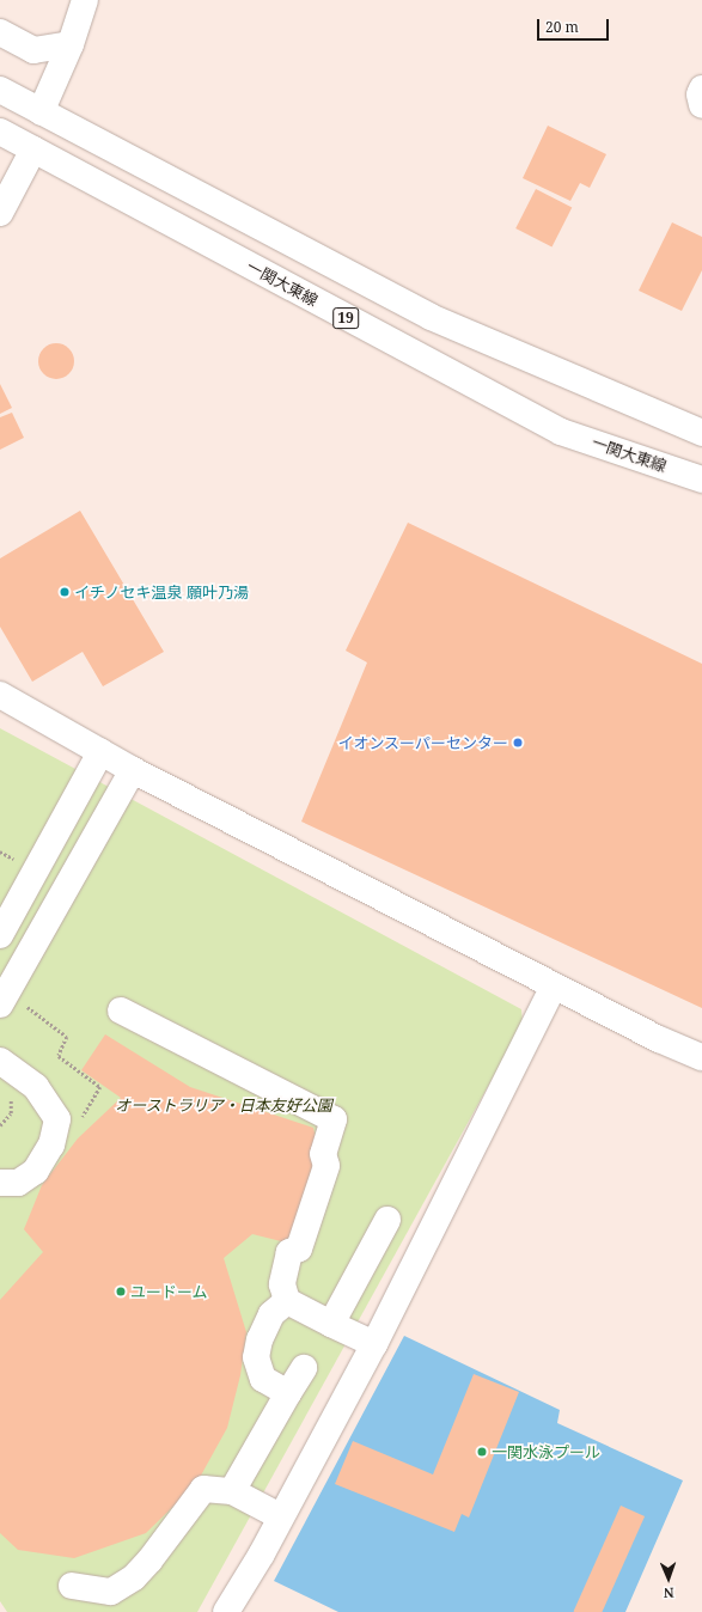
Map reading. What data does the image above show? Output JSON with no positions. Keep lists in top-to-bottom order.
{
  "streets": {
    "street": ["一関大東線", "19"]
  },
  "parks": ["オーストラリア・日本友好公園"],
  "places": [
    "イチノセキ温泉 願叶乃湯",
    "イオンスーパーセンター",
    "ユードーム",
    "一関水泳プール"
  ],
  "scale_bar": "20 m",
  "north": "bottom"
}
